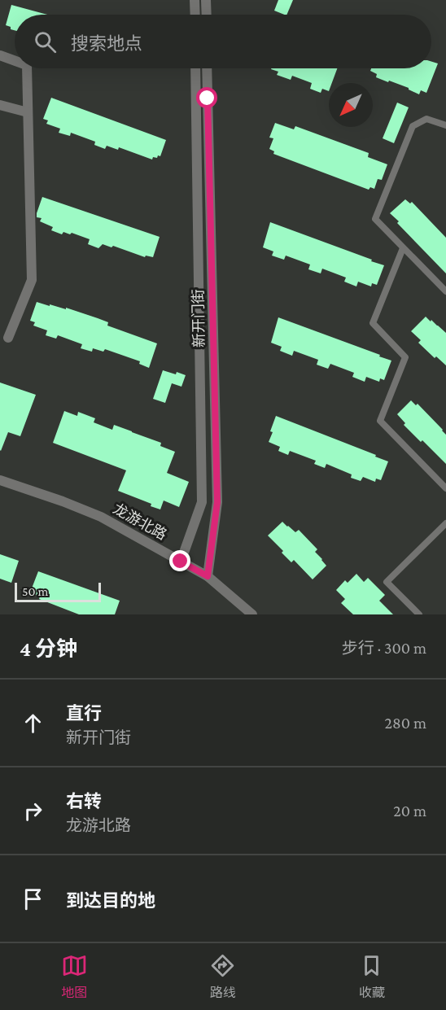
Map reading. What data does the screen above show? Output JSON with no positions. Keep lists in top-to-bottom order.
{
  "streets": {
    "street": ["新开门街", "龙游北路"]
  },
  "crossings": [
    ["新开门街", "龙游北路"]
  ],
  "scale_bar": "50 m",
  "north": "bottom left",
  "page": {
    "search": "搜索地点",
    "scale": "50 m",
    "heading": ["4 分钟", "步行 · 300 m"],
    "list": [
      ["直行", "新开门街", "280 m"],
      ["右转", "龙游北路", "20 m"],
      "到达目的地"
    ],
    "nav": ["地图", "路线", "收藏"]
  }
}
